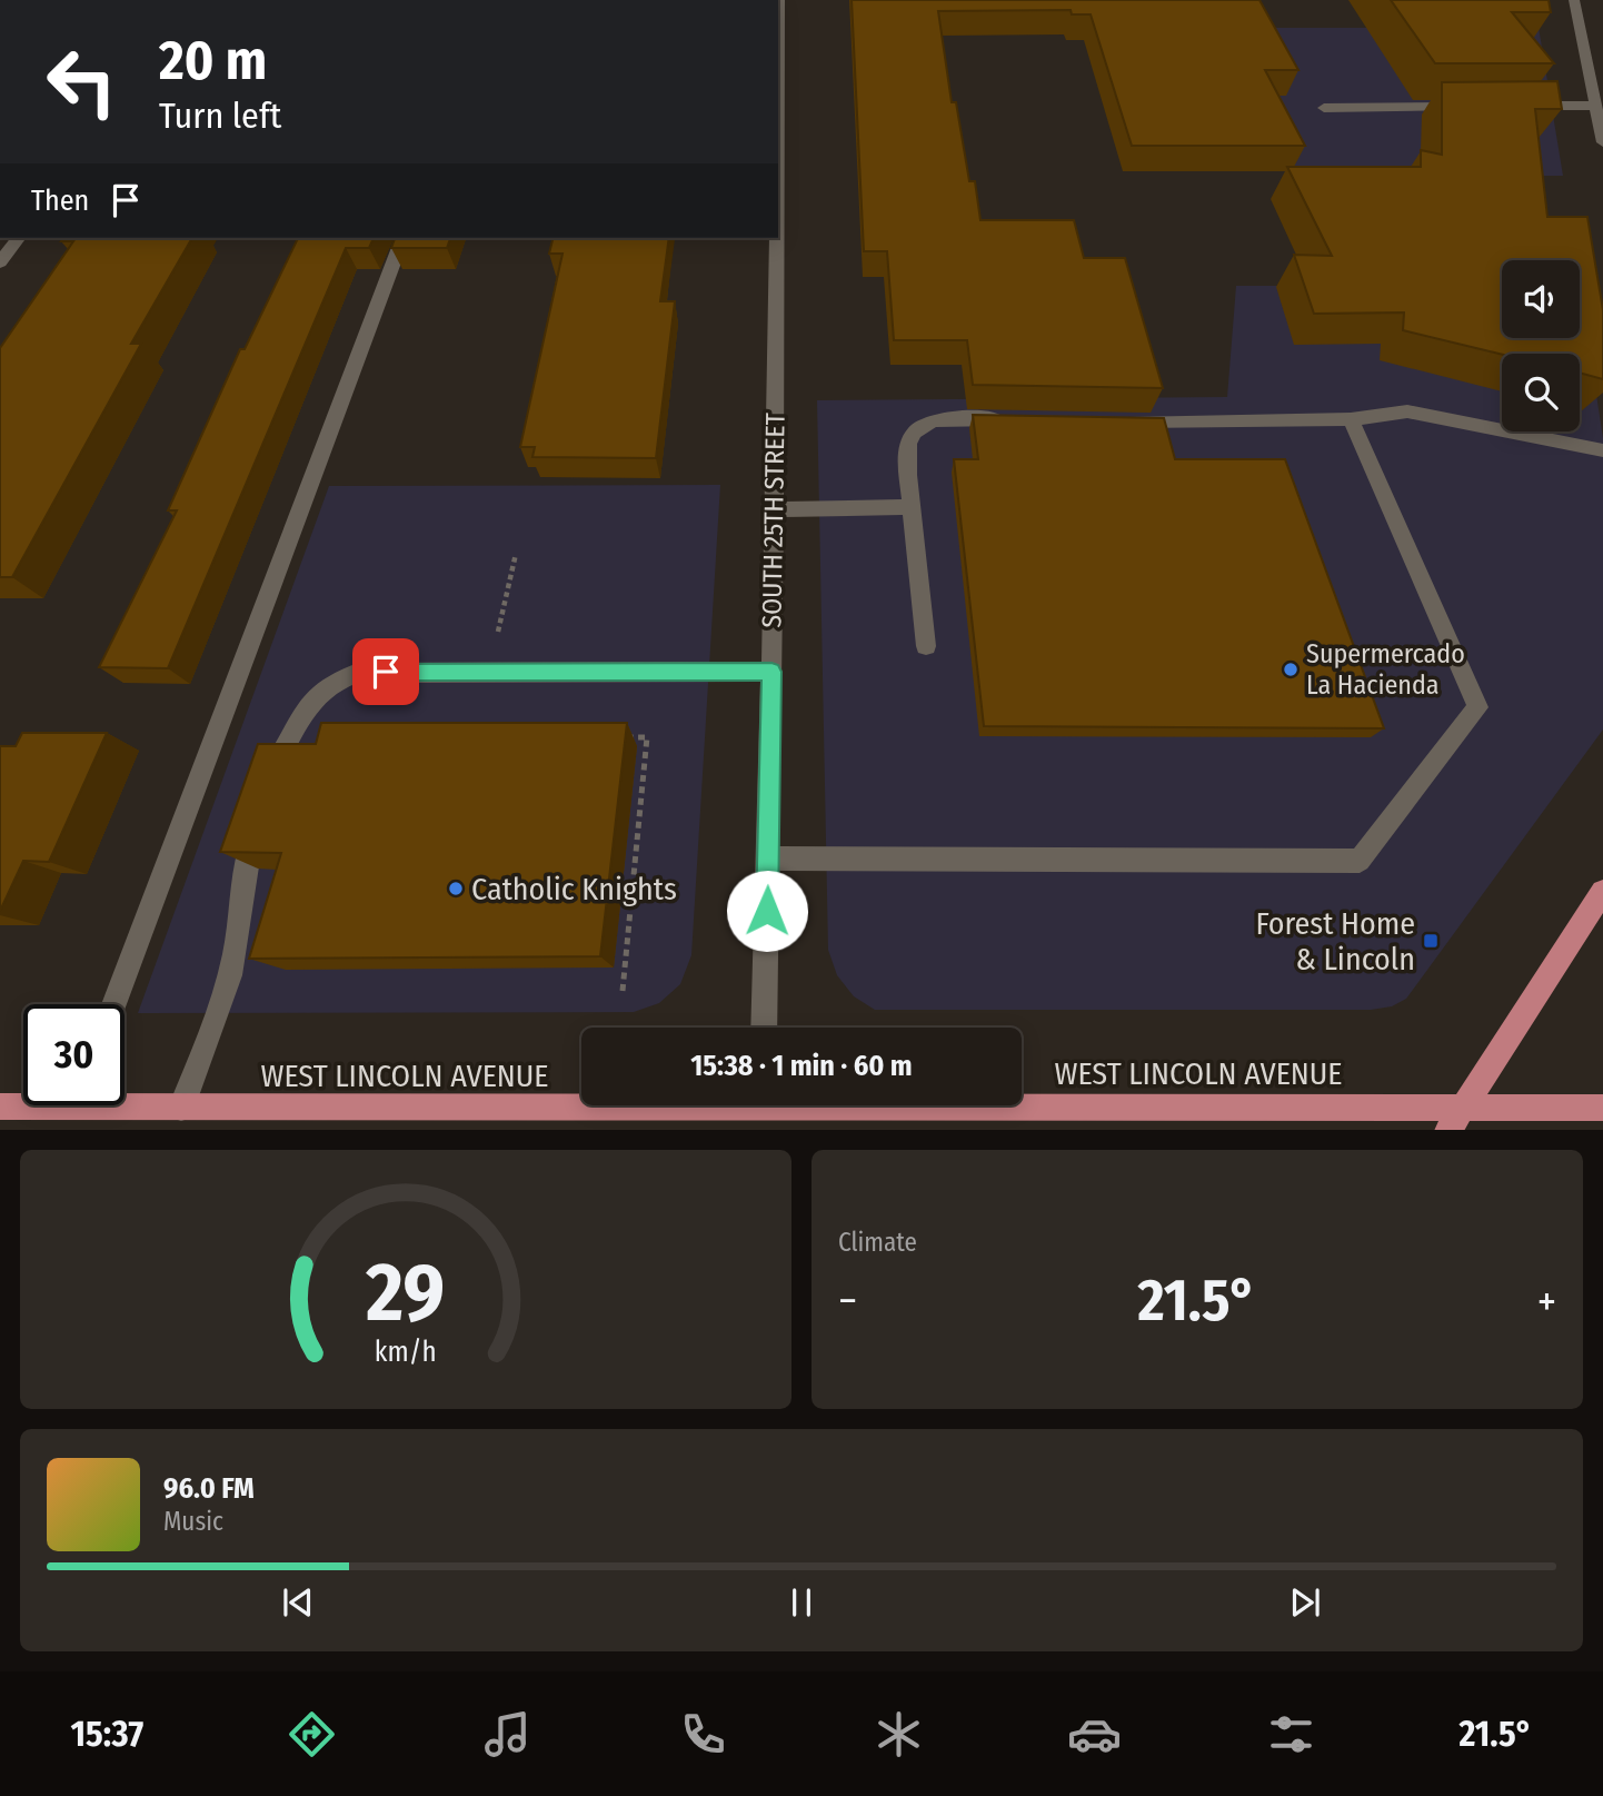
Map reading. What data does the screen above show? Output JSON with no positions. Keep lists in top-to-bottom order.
{
  "streets": {
    "main road": ["WEST LINCOLN AVENUE"],
    "street": ["SOUTH 25TH STREET"]
  },
  "places": {
    "other": ["Supermercado La Hacienda", "Catholic Knights"],
    "transit": ["Forest Home & Lincoln"]
  },
  "page": {
    "turn": ["20 m", "Turn left"],
    "then": "Then",
    "limit": "30",
    "trip": "15:38 · 1 min · 60 m",
    "tile": "Climate",
    "heat": ["−", "21.5°", "+"],
    "song": ["96.0 FM", "Music"],
    "tabs": ["15:37", "21.5°"],
    "gauge": ["29", "km/h"]
  }
}
